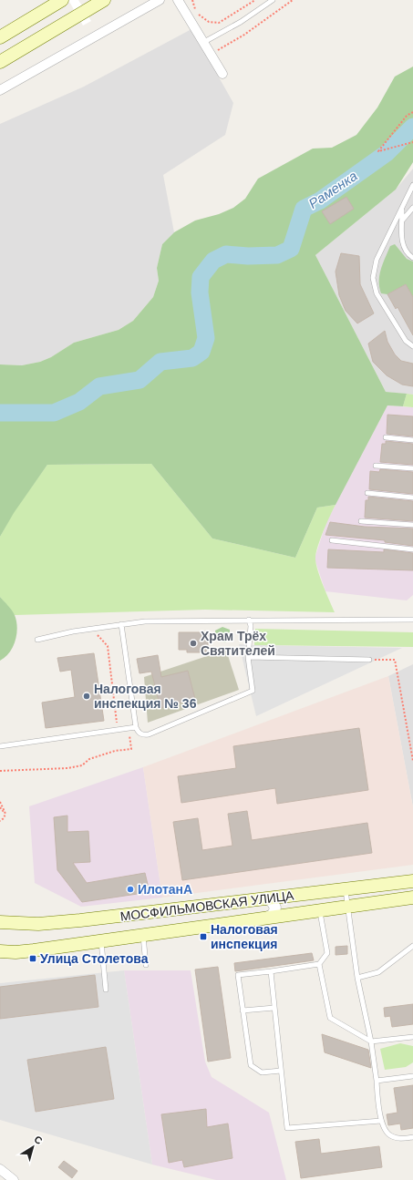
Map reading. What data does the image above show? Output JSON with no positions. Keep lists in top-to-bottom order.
{
  "streets": {
    "main road": ["МОСФИЛЬМОВСКАЯ УЛИЦА"]
  },
  "water": ["Раменка"],
  "places": {
    "other": ["Храм Трёх Святителей", "Налоговая инспекция № 36", "ИлотанА"],
    "transit": ["Налоговая инспекция", "Улица Столетова"]
  },
  "north": "top right"
}
